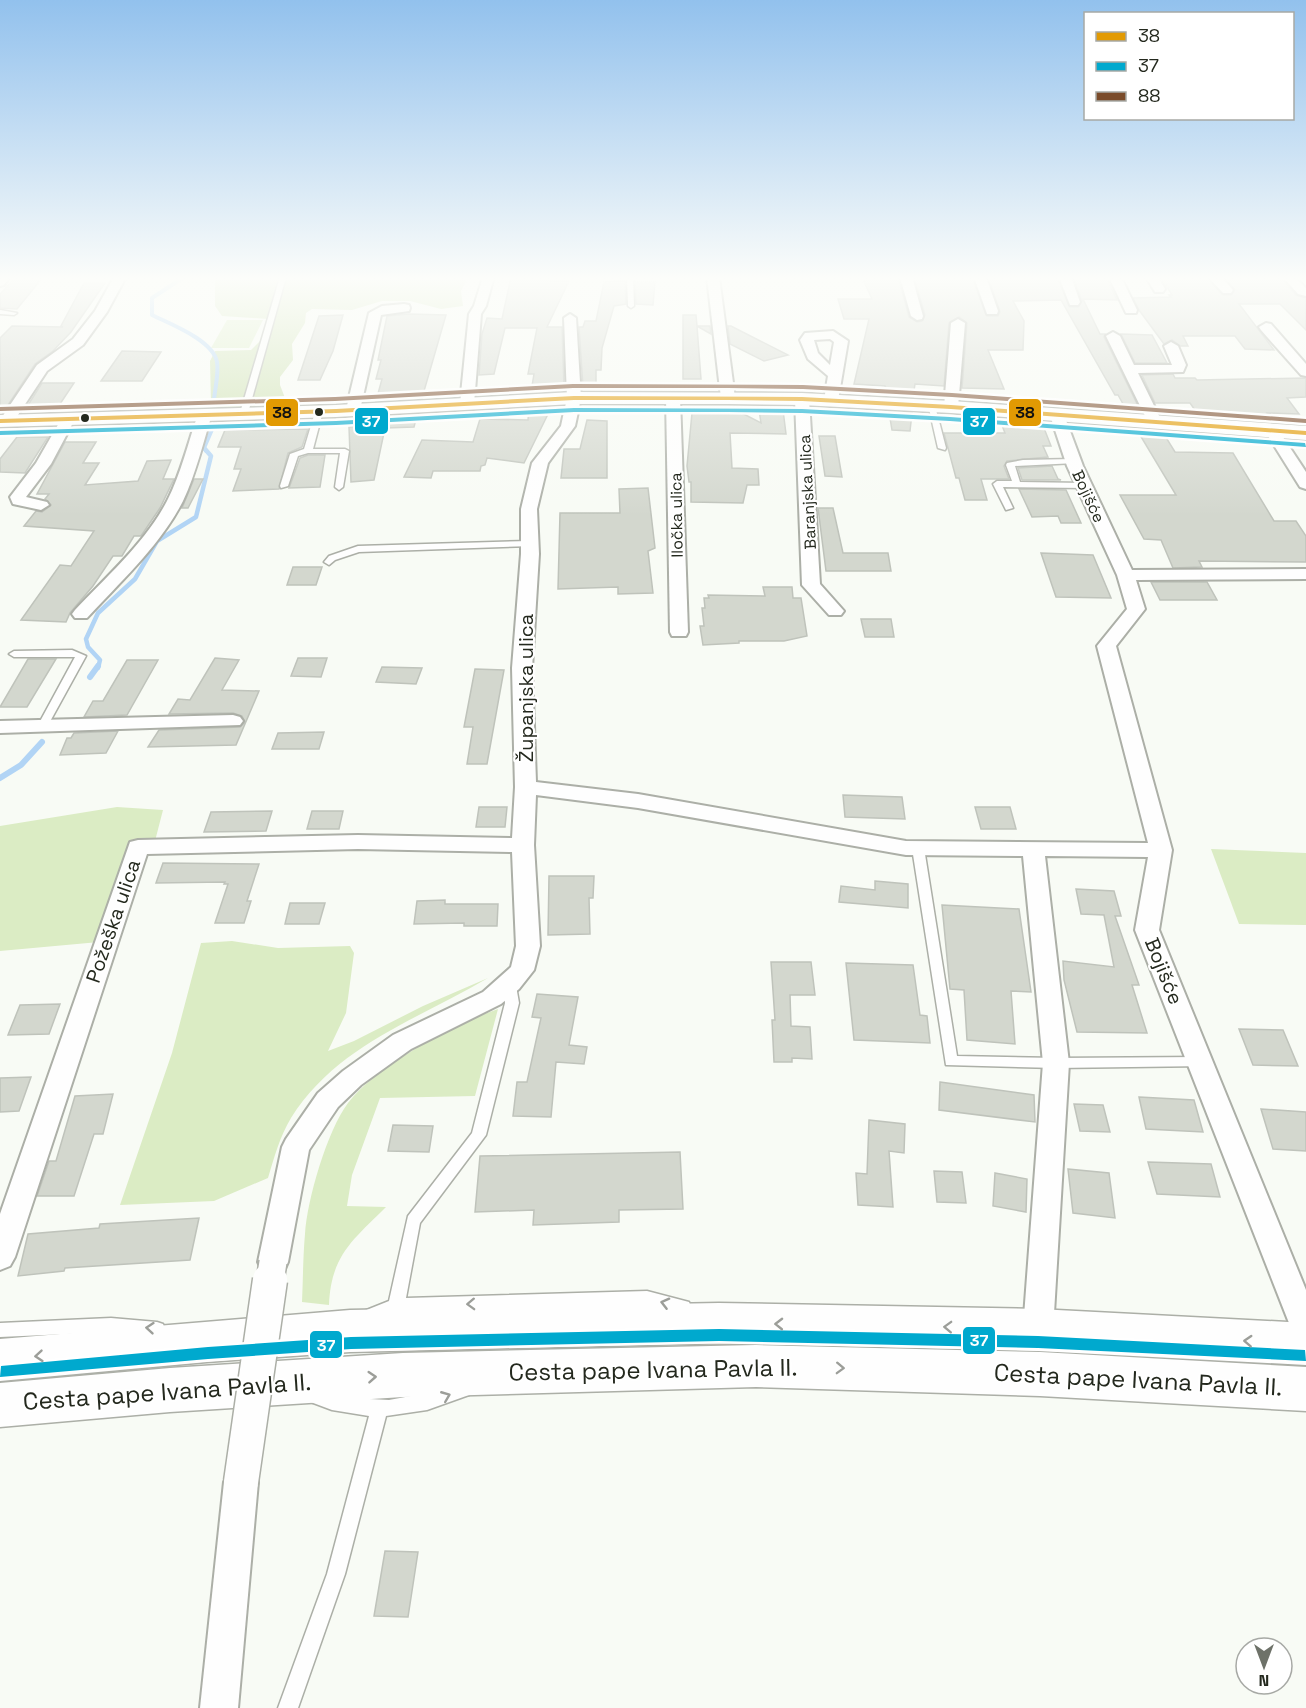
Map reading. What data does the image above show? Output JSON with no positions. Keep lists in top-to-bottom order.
{
  "streets": {
    "main road": ["Cesta pape Ivana Pavla II."],
    "street": [
      "Baranjska ulica",
      "Bojišće",
      "Iločka ulica",
      "Županjska ulica",
      "Požeška ulica"
    ]
  },
  "crossings": [
    ["Županjska ulica", "Požeška ulica"]
  ],
  "lines": ["transit line 88", "transit line 38", "transit line 37"],
  "legend": ["38", "37", "88"],
  "north": "bottom"
}
